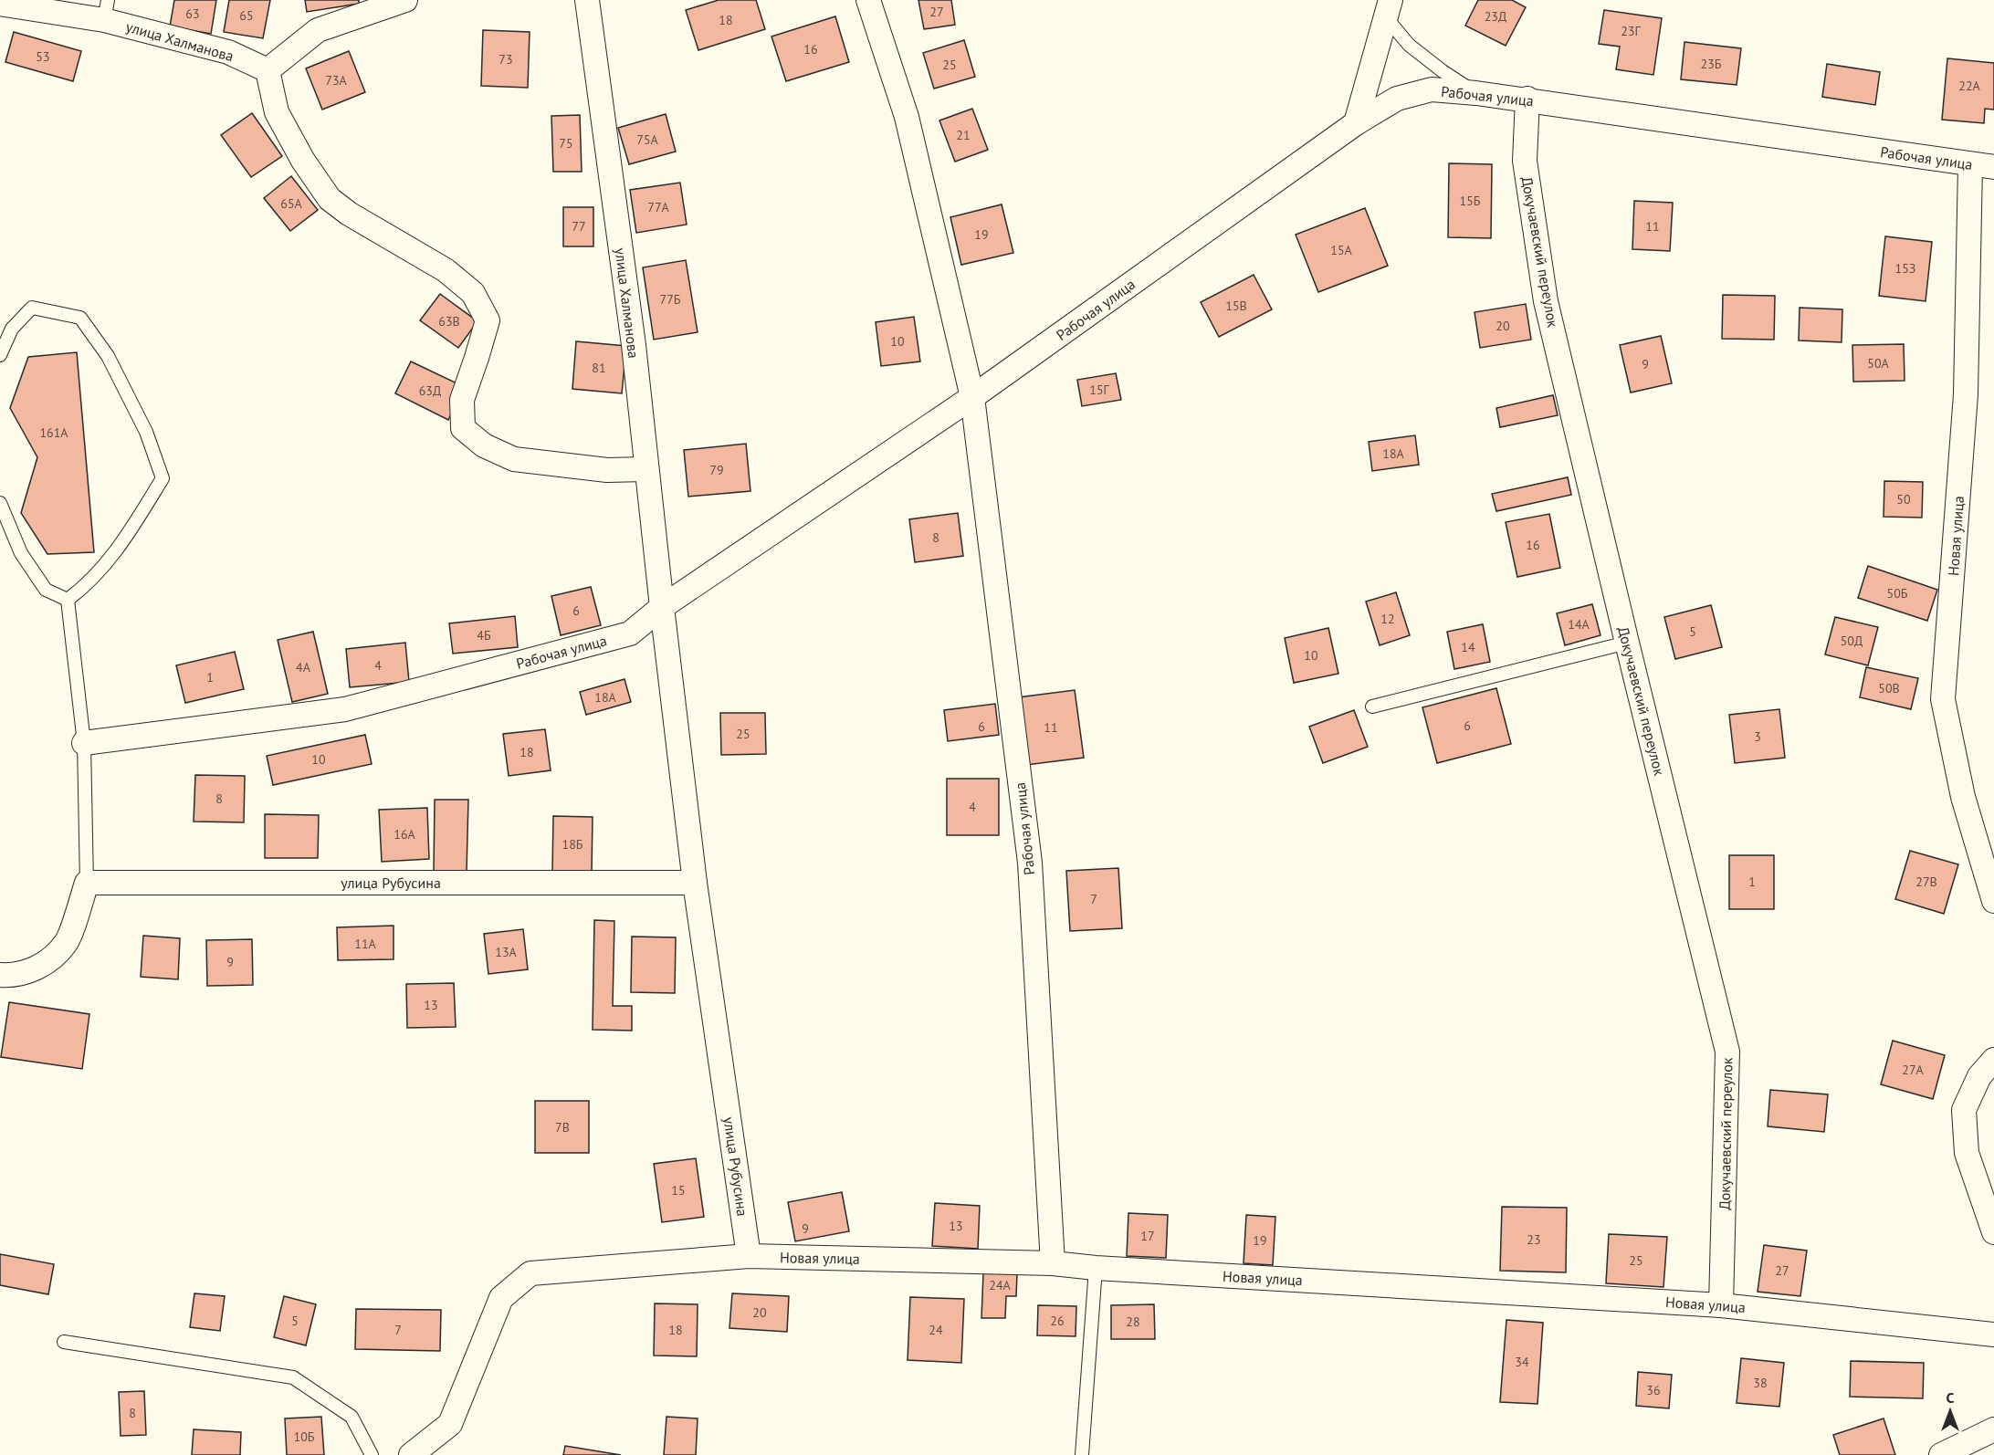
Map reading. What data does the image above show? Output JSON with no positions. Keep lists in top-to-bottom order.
{
  "streets": {
    "street": [
      "улица Халманова",
      "Рабочая улица",
      "Докучаевский переулок",
      "Новая улица",
      "улица Рубусина"
    ]
  },
  "crossings": [
    ["улица Халманова", "Рабочая улица"],
    ["улица Халманова", "улица Рубусина"],
    ["Рабочая улица", "Докучаевский переулок"],
    ["Рабочая улица", "Новая улица"],
    ["Рабочая улица", "улица Рубусина"],
    ["Докучаевский переулок", "Новая улица"],
    ["Новая улица", "улица Рубусина"]
  ],
  "house_numbers": [
    "27",
    "63",
    "65",
    "23Д",
    "18",
    "23Г",
    "16",
    "53",
    "73",
    "23Б",
    "25",
    "73А",
    "22А",
    "21",
    "75А",
    "75",
    "15Б",
    "65А",
    "77А",
    "77",
    "11",
    "19",
    "15А",
    "15З",
    "77Б",
    "15В",
    "63В",
    "20",
    "10",
    "50А",
    "9",
    "81",
    "15Г",
    "63Д",
    "161А",
    "18А",
    "79",
    "50",
    "8",
    "16",
    "50Б",
    "6",
    "12",
    "14А",
    "5",
    "4Б",
    "50Д",
    "14",
    "10",
    "4",
    "4А",
    "1",
    "50В",
    "18А",
    "6",
    "6",
    "11",
    "25",
    "3",
    "18",
    "10",
    "8",
    "4",
    "16А",
    "18Б",
    "1",
    "27В",
    "7",
    "11А",
    "13А",
    "9",
    "13",
    "27А",
    "7В",
    "15",
    "13",
    "9",
    "17",
    "23",
    "19",
    "25",
    "27",
    "24А",
    "20",
    "5",
    "26",
    "28",
    "7",
    "18",
    "24",
    "34",
    "38",
    "36",
    "8",
    "10Б"
  ],
  "north": "top"
}
